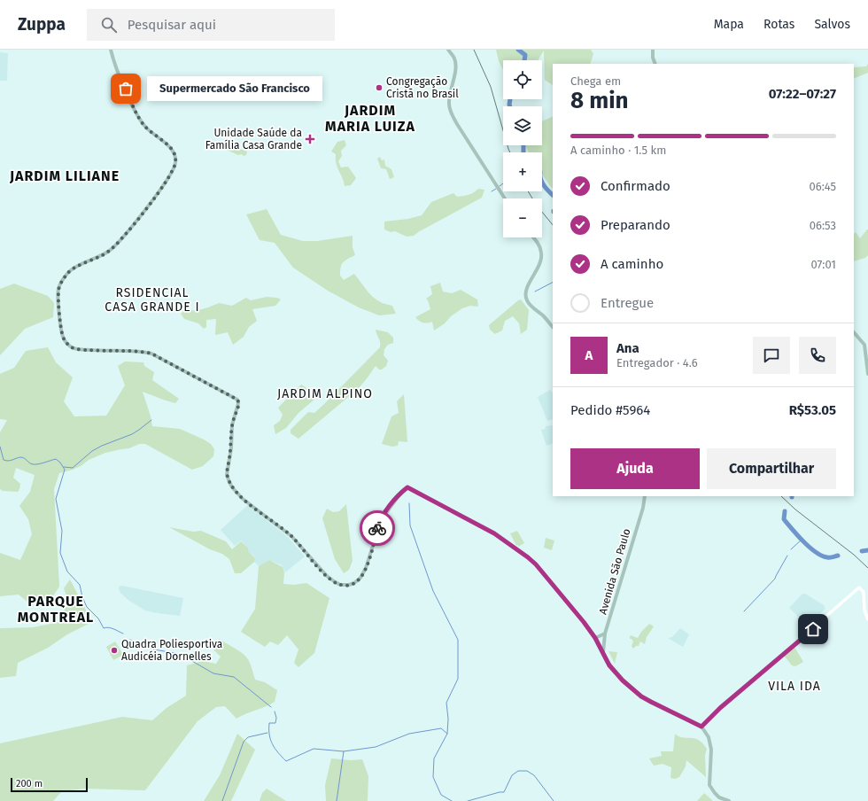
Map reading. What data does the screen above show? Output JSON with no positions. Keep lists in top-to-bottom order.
{
  "streets": {
    "main road": ["Avenida São Paulo"]
  },
  "districts": [
    "JARDIM MARIA LUIZA",
    "JARDIM LILIANE",
    "RSIDENCIAL CASA GRANDE I",
    "JARDIM ALPINO",
    "PARQUE MONTREAL",
    "VILA IDA"
  ],
  "places": {
    "other": ["Congregação Cristã no Brasil", "Supermercado São Francisco", "Quadra Poliesportiva Audicéia Dornelles"],
    "health": ["Unidade Saúde da Família Casa Grande"]
  },
  "scale_bar": "200 m",
  "page": {
    "header": "Zuppa",
    "search": "Pesquisar aqui",
    "nav": ["Mapa", "Rotas", "Salvos"],
    "map_buttons": ["+", "−"],
    "heading": ["8 min", "Chega em", "07:22–07:27"],
    "panel": [
      "Ana",
      "Entregador · 4.6",
      "Pedido #5964",
      "R$53.05"
    ],
    "bubble": "Supermercado São Francisco",
    "bar": "A caminho · 1.5 km",
    "list": [
      ["Confirmado", "06:45"],
      ["Preparando", "06:53"],
      ["A caminho", "07:01"],
      "Entregue"
    ],
    "round": "A",
    "buttons": ["Ajuda", "Compartilhar"],
    "scale": "200 m"
  }
}
